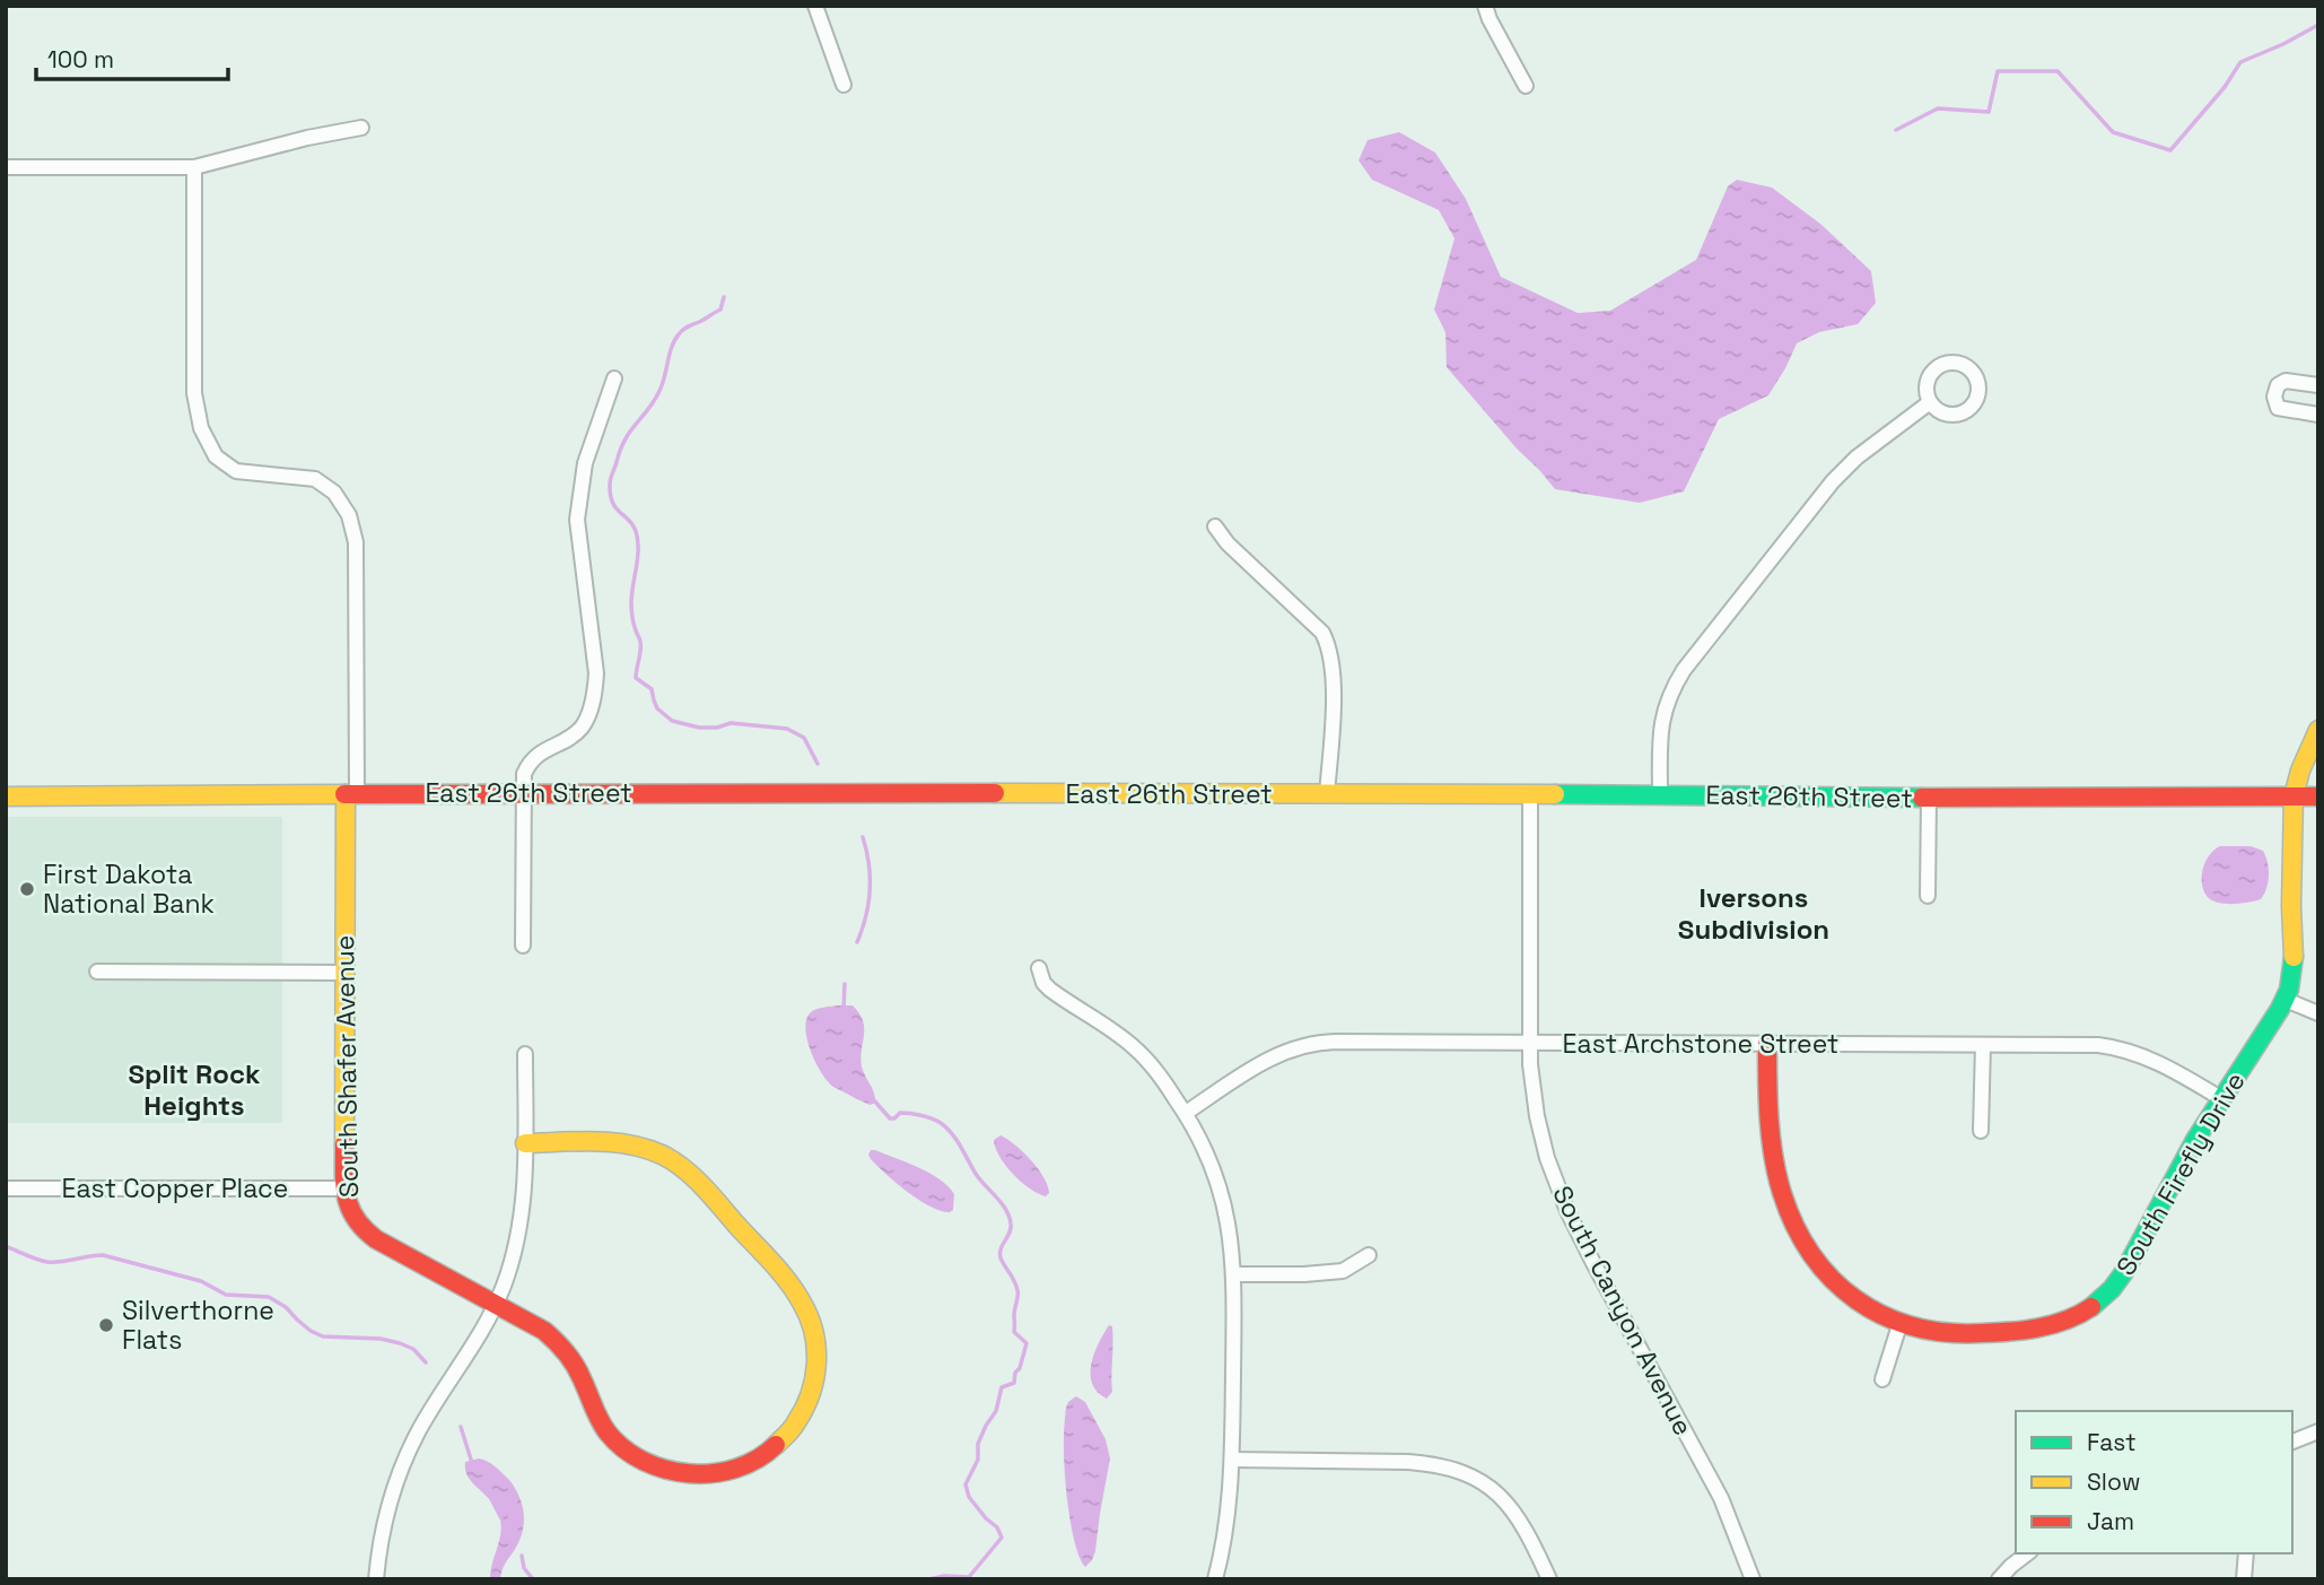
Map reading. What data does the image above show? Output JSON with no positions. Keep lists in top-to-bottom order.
{
  "streets": {
    "street": [
      "East 26th Street",
      "East Archstone Street",
      "South Shafer Avenue",
      "South Firefly Drive",
      "East Copper Place",
      "South Canyon Avenue"
    ]
  },
  "crossings": [
    ["East 26th Street", "South Shafer Avenue"],
    ["East 26th Street", "South Firefly Drive"],
    ["East 26th Street", "South Canyon Avenue"],
    ["East Archstone Street", "South Firefly Drive"],
    ["East Archstone Street", "South Canyon Avenue"],
    ["South Shafer Avenue", "East Copper Place"]
  ],
  "districts": ["Iversons Subdivision", "Split Rock Heights"],
  "places": ["First Dakota National Bank", "Silverthorne Flats"],
  "legend": ["Fast", "Slow", "Jam"],
  "scale_bar": "100 m"
}
